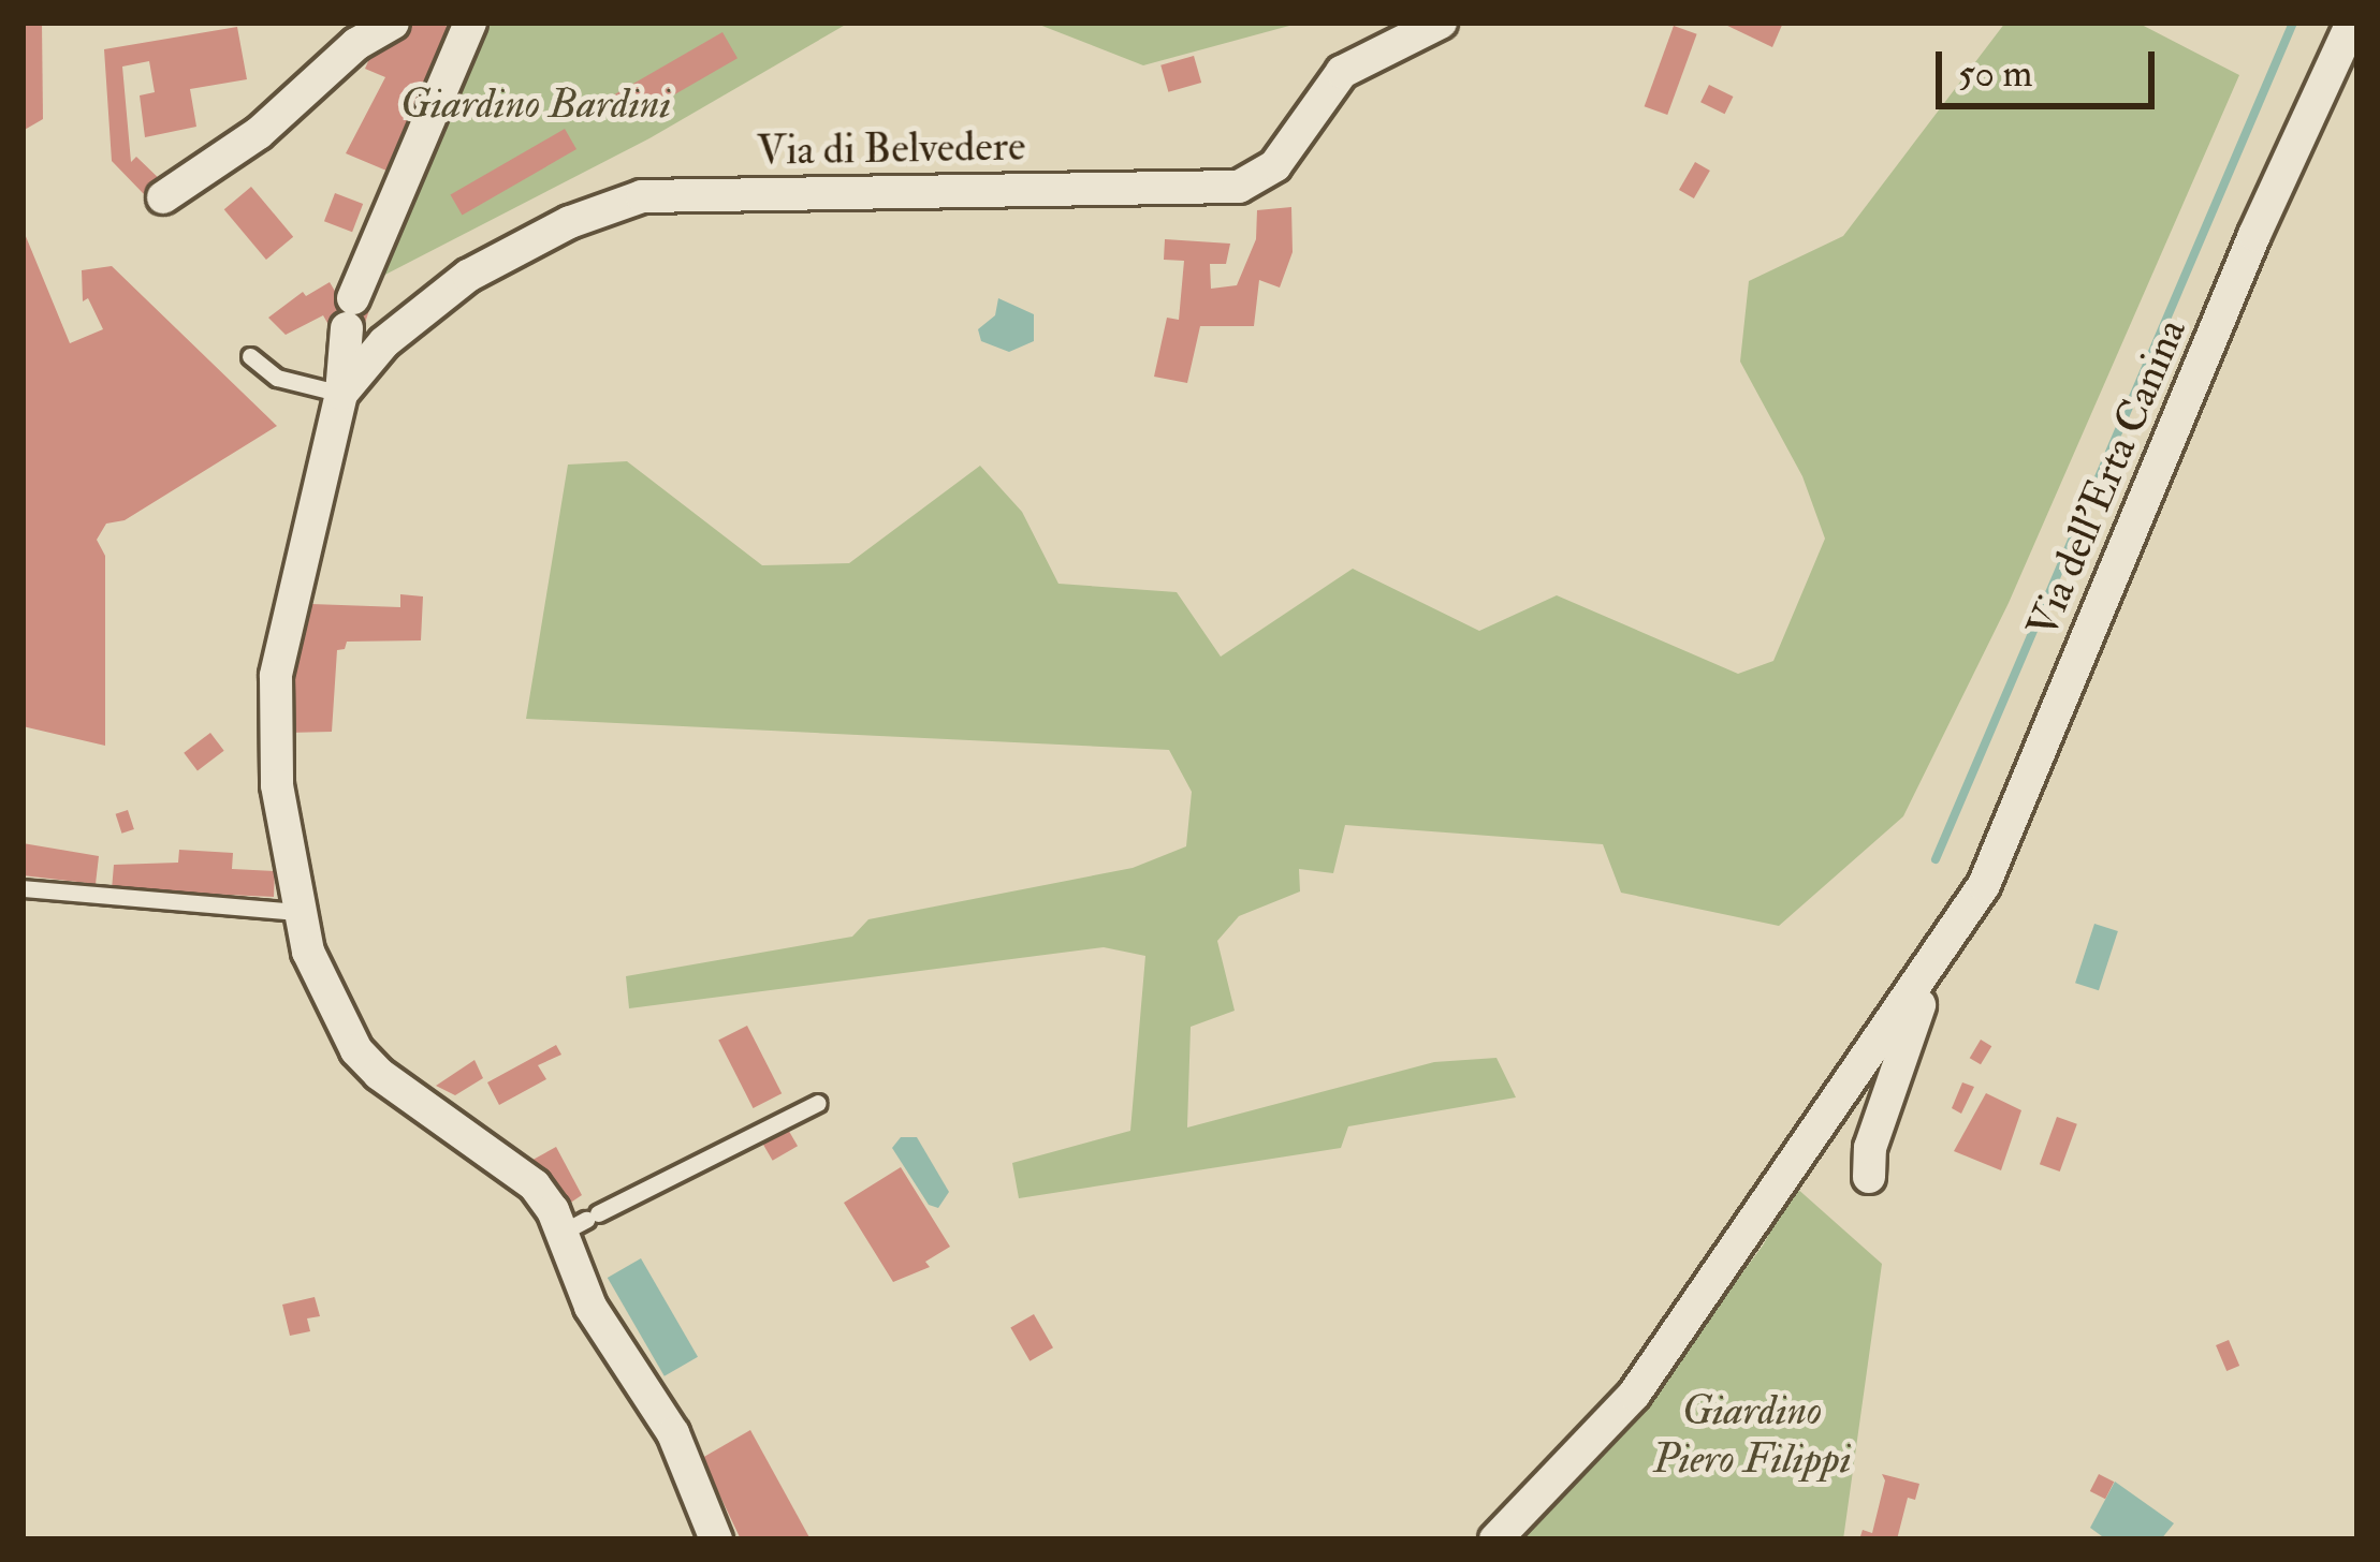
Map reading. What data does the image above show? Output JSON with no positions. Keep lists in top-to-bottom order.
{
  "streets": {
    "street": ["Via di Belvedere", "Via dell'Erta Canina"]
  },
  "parks": ["Giardino Bardini", "Giardino Piero Filippi"],
  "scale_bar": "50 m"
}
